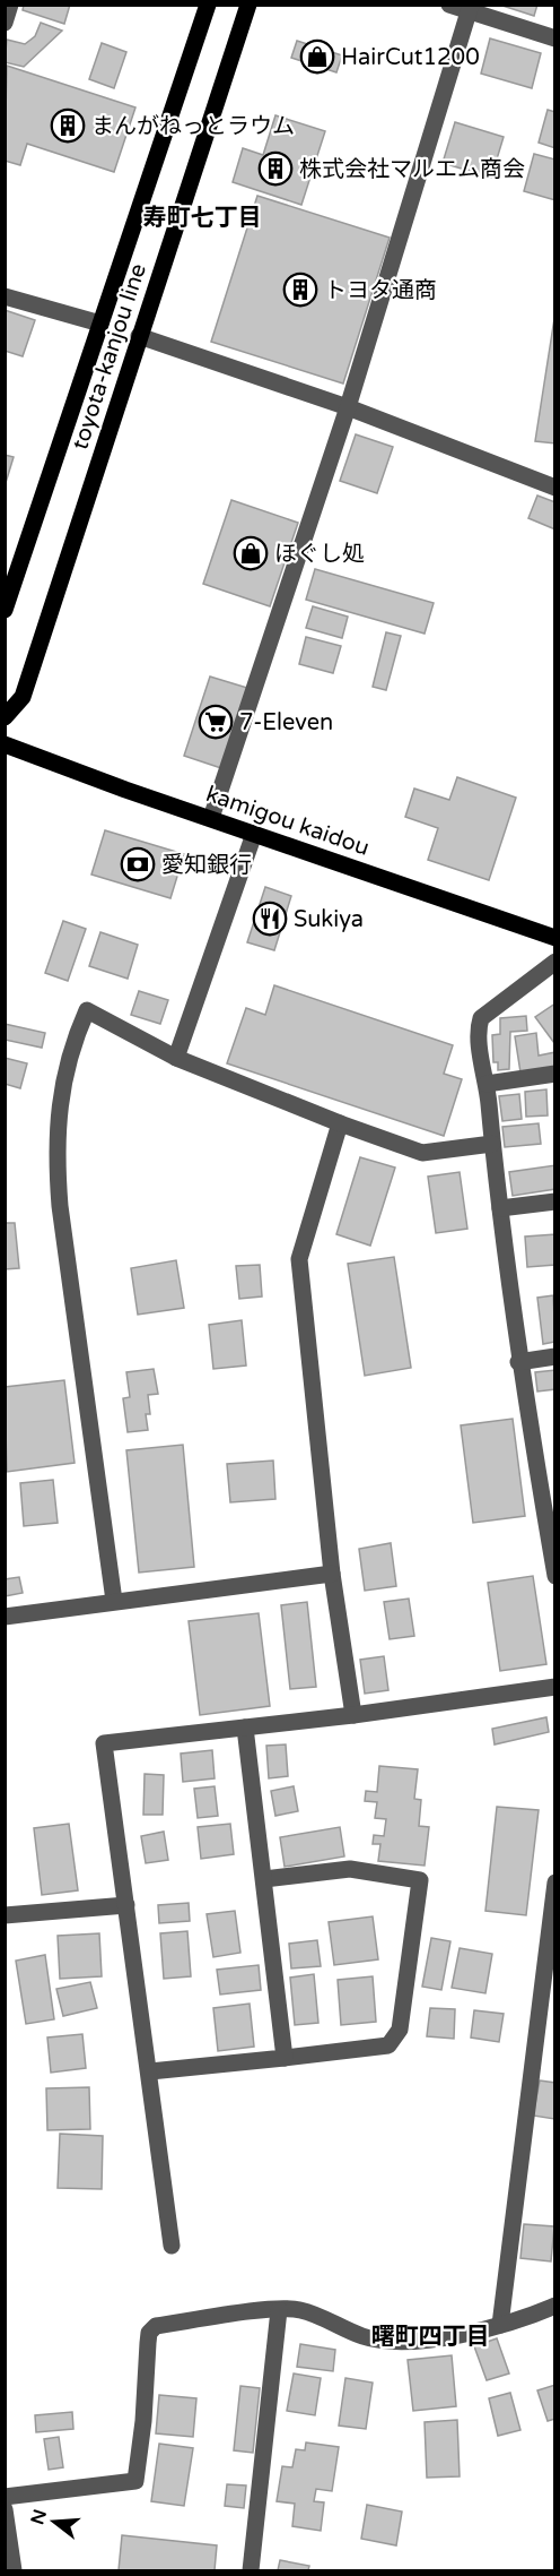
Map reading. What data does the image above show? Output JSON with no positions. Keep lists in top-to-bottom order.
{
  "streets": {
    "main road": ["toyota-kanjou line", "kamigou kaidou"]
  },
  "districts": ["寿町七丁目", "曙町四丁目"],
  "places": {
    "shop": ["HairCut1200", "ほぐし処"],
    "building": ["まんがねっとラウム", "株式会社マルエム商会", "トヨタ通商"],
    "supermarket": ["7-Eleven"],
    "bank": ["愛知銀行"],
    "restaurant": ["Sukiya"]
  },
  "north": "left"
}
